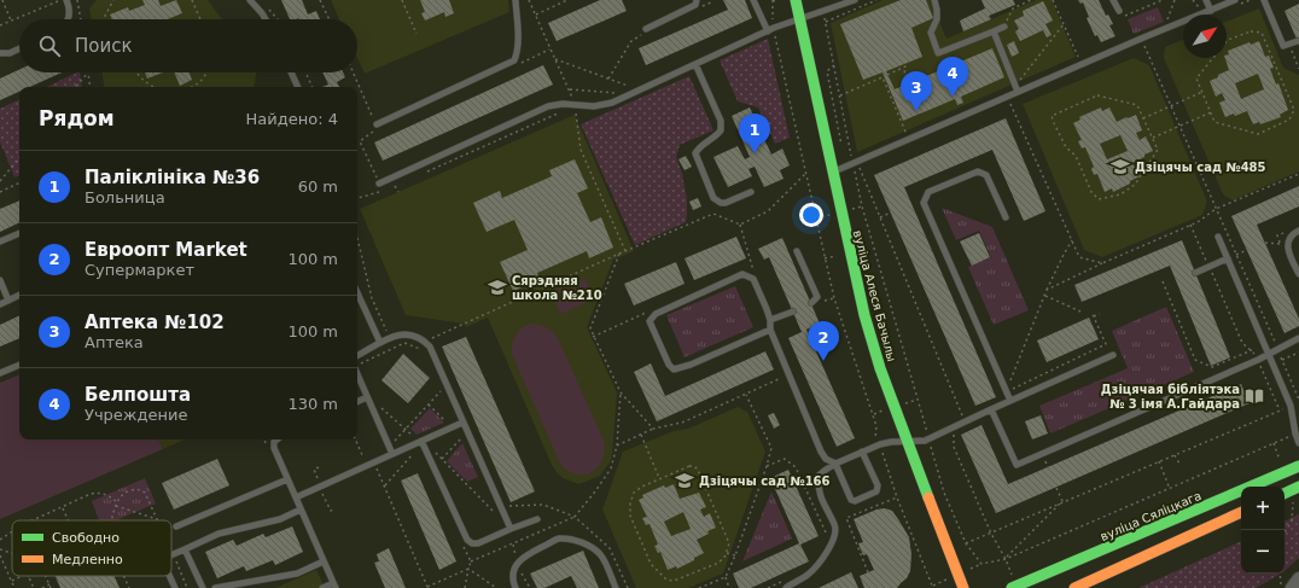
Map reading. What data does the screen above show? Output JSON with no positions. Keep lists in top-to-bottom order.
{
  "streets": {
    "street": ["вуліца Алеся Бачылы", "вуліца Сяліцкага"]
  },
  "places": {
    "school or university": ["Дзіцячы сад №485", "Сярэдняя школа №210", "Дзіцячы сад №166"],
    "library": ["Дзіцячая бібліятэка № 3 імя А.Гайдара"]
  },
  "legend": ["Свободно", "Медленно"],
  "north": "top right",
  "page": {
    "search": "Поиск",
    "pins": [
      "4",
      "3",
      "1",
      "2"
    ],
    "heading": ["Рядом", "Найдено: 4"],
    "list": [
      {
        "mark": "1",
        "name": "Паліклініка №36",
        "note": "Больница",
        "value": "60 m"
      },
      {
        "mark": "2",
        "name": "Евроопт Market",
        "note": "Супермаркет",
        "value": "100 m"
      },
      {
        "mark": "3",
        "name": "Аптека №102",
        "note": "Аптека",
        "value": "100 m"
      },
      {
        "mark": "4",
        "name": "Белпошта",
        "note": "Учреждение",
        "value": "130 m"
      }
    ],
    "map_buttons": ["+", "−"]
  }
}
